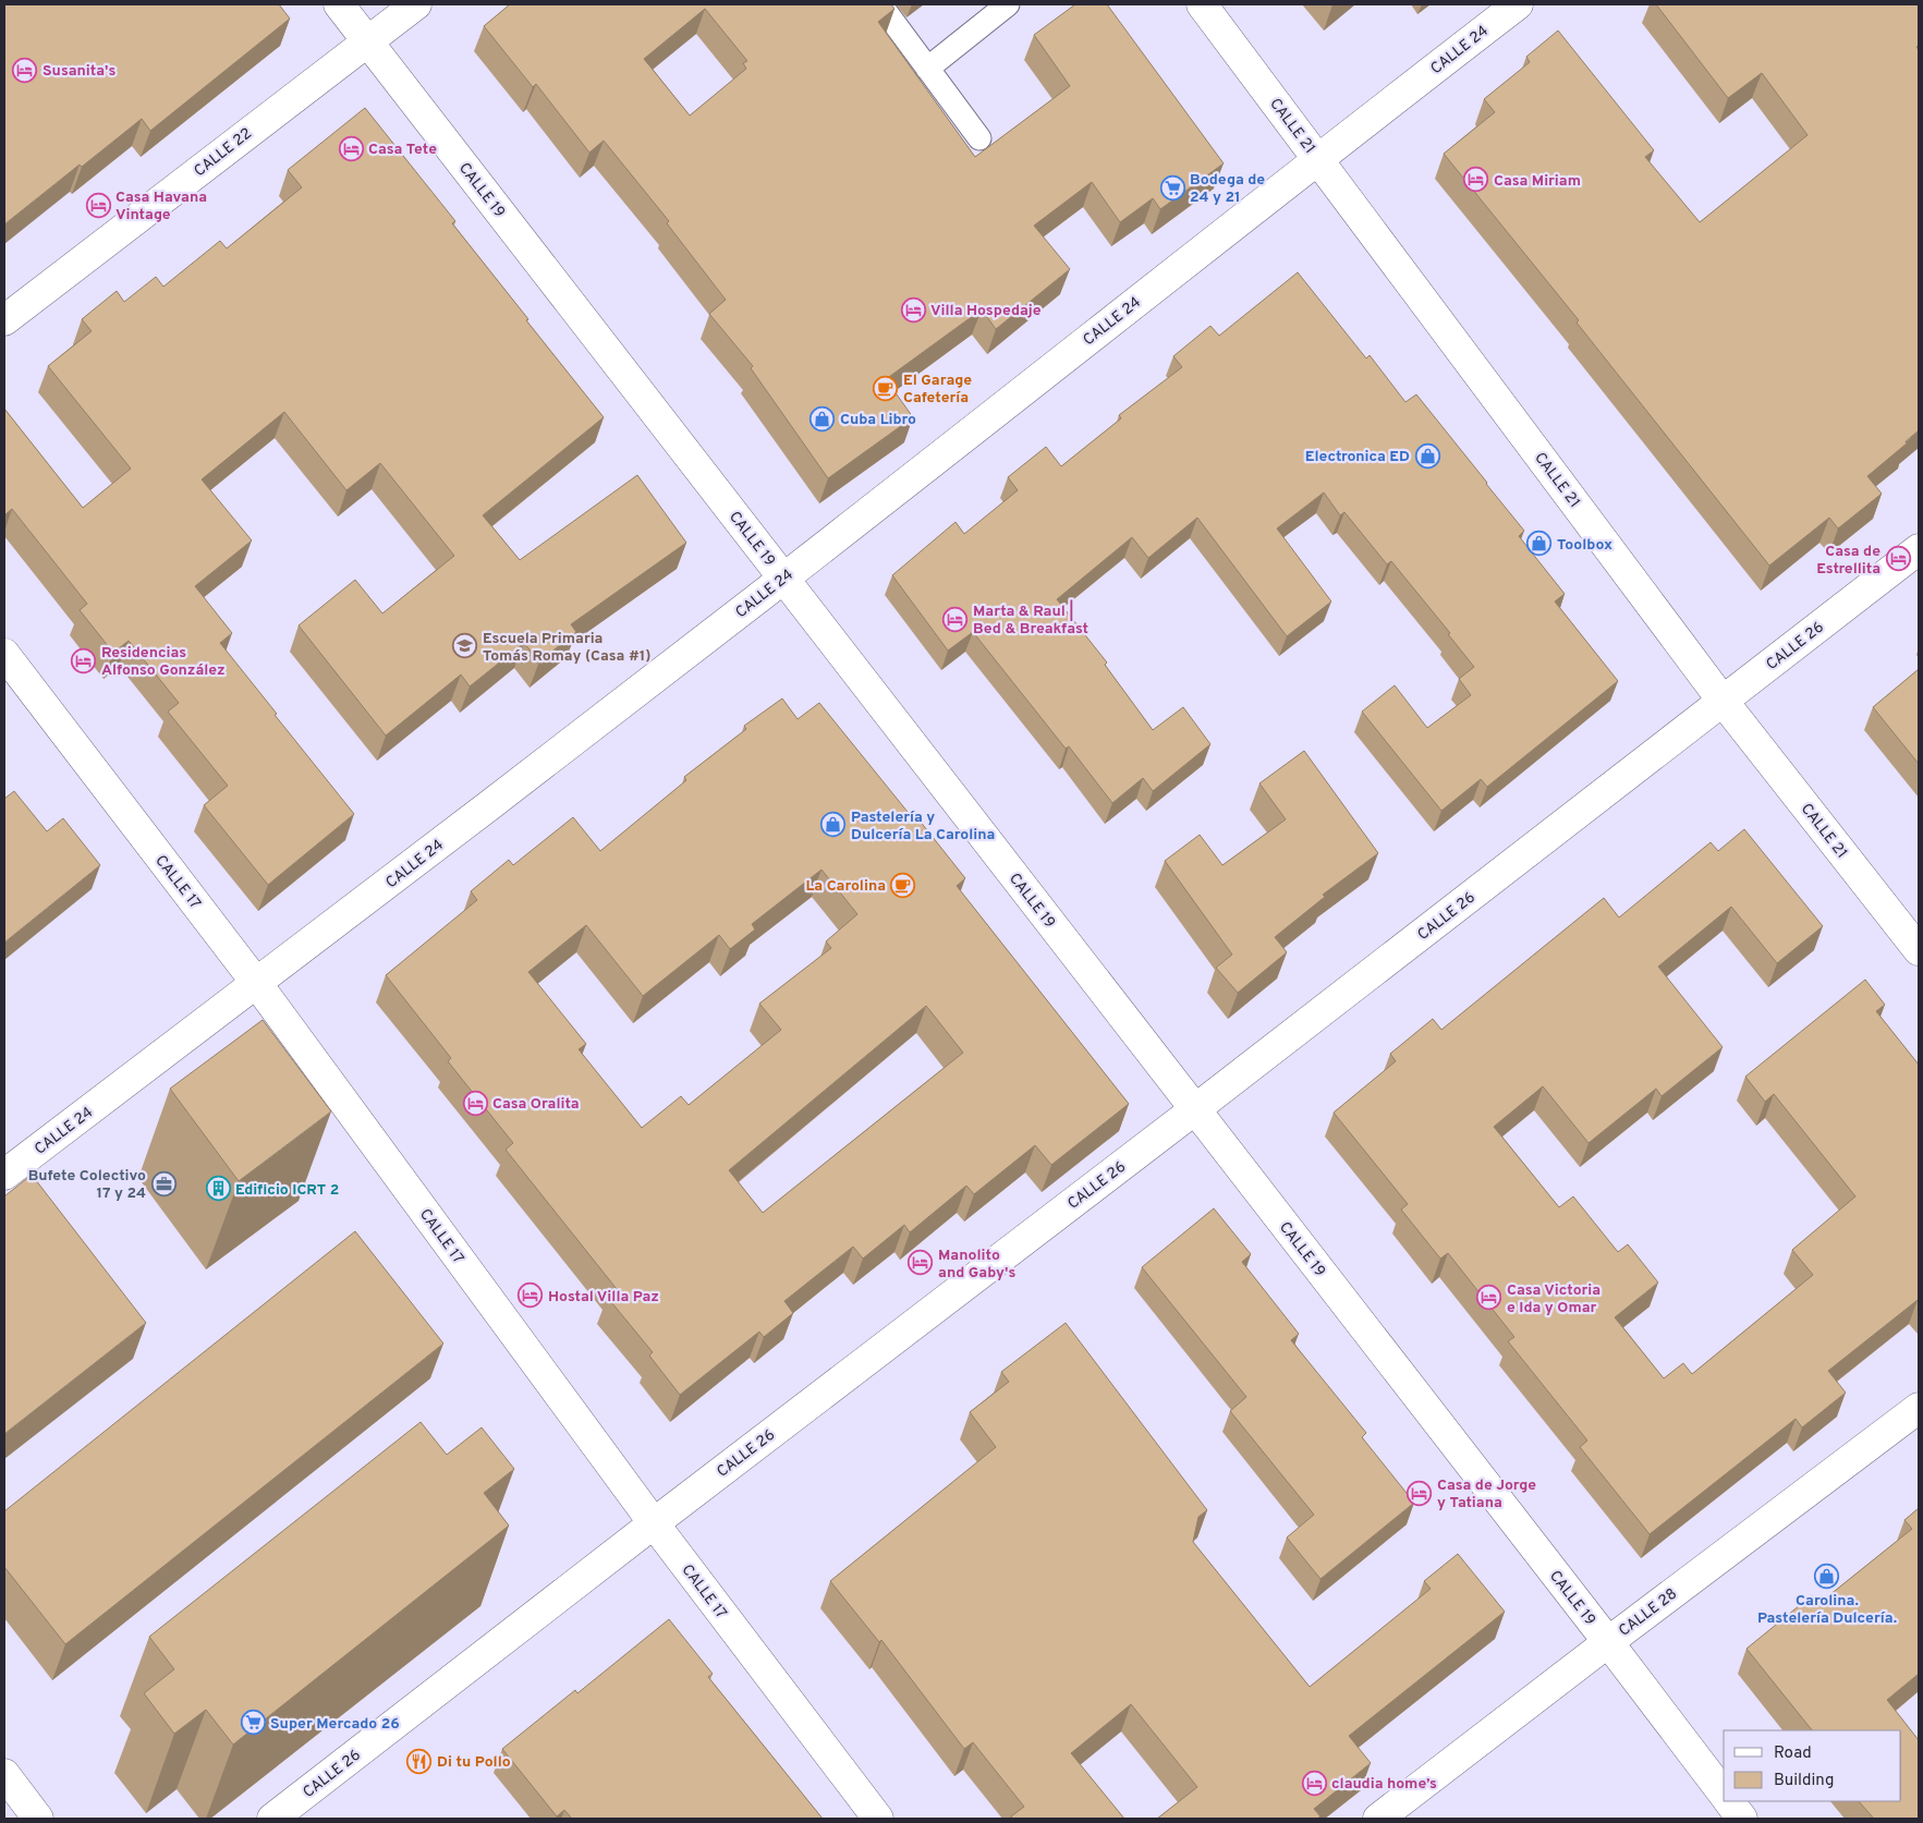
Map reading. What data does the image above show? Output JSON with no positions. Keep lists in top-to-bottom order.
{
  "streets": {
    "street": [
      "CALLE 24",
      "CALLE 21",
      "CALLE 22",
      "CALLE 19",
      "CALLE 26",
      "CALLE 17",
      "CALLE 28"
    ]
  },
  "crossings": [
    ["CALLE 24", "CALLE 21"],
    ["CALLE 24", "CALLE 19"],
    ["CALLE 24", "CALLE 17"],
    ["CALLE 21", "CALLE 26"],
    ["CALLE 22", "CALLE 19"],
    ["CALLE 19", "CALLE 26"],
    ["CALLE 19", "CALLE 28"],
    ["CALLE 26", "CALLE 17"]
  ],
  "places": {
    "hotel": [
      "Susanita's",
      "Casa Tete",
      "Casa Miriam",
      "Casa Havana Vintage",
      "Villa Hospedaje",
      "Casa de Estrellita",
      "Marta & Raul | Bed & Breakfast",
      "Residencias Alfonso González",
      "Casa Oralita",
      "Manolito and Gaby's",
      "Hostal Villa Paz",
      "Casa Victoria e Ida y Omar",
      "Casa de Jorge y Tatiana",
      "claudia home’s"
    ],
    "supermarket": ["Bodega de 24 y 21", "Super Mercado 26"],
    "cafe": ["El Garage Cafetería", "La Carolina"],
    "shop": [
      "Cuba Libro",
      "Electronica ED",
      "Toolbox",
      "Pastelería y Dulcería La Carolina",
      "Carolina. Pastelería Dulcería."
    ],
    "school or university": ["Escuela Primaria Tomás Romay (Casa #1)"],
    "office": ["Bufete Colectivo 17 y 24"],
    "building": ["Edificio ICRT 2"],
    "restaurant": ["Di tu Pollo"]
  },
  "legend": ["Road", "Building"]
}
